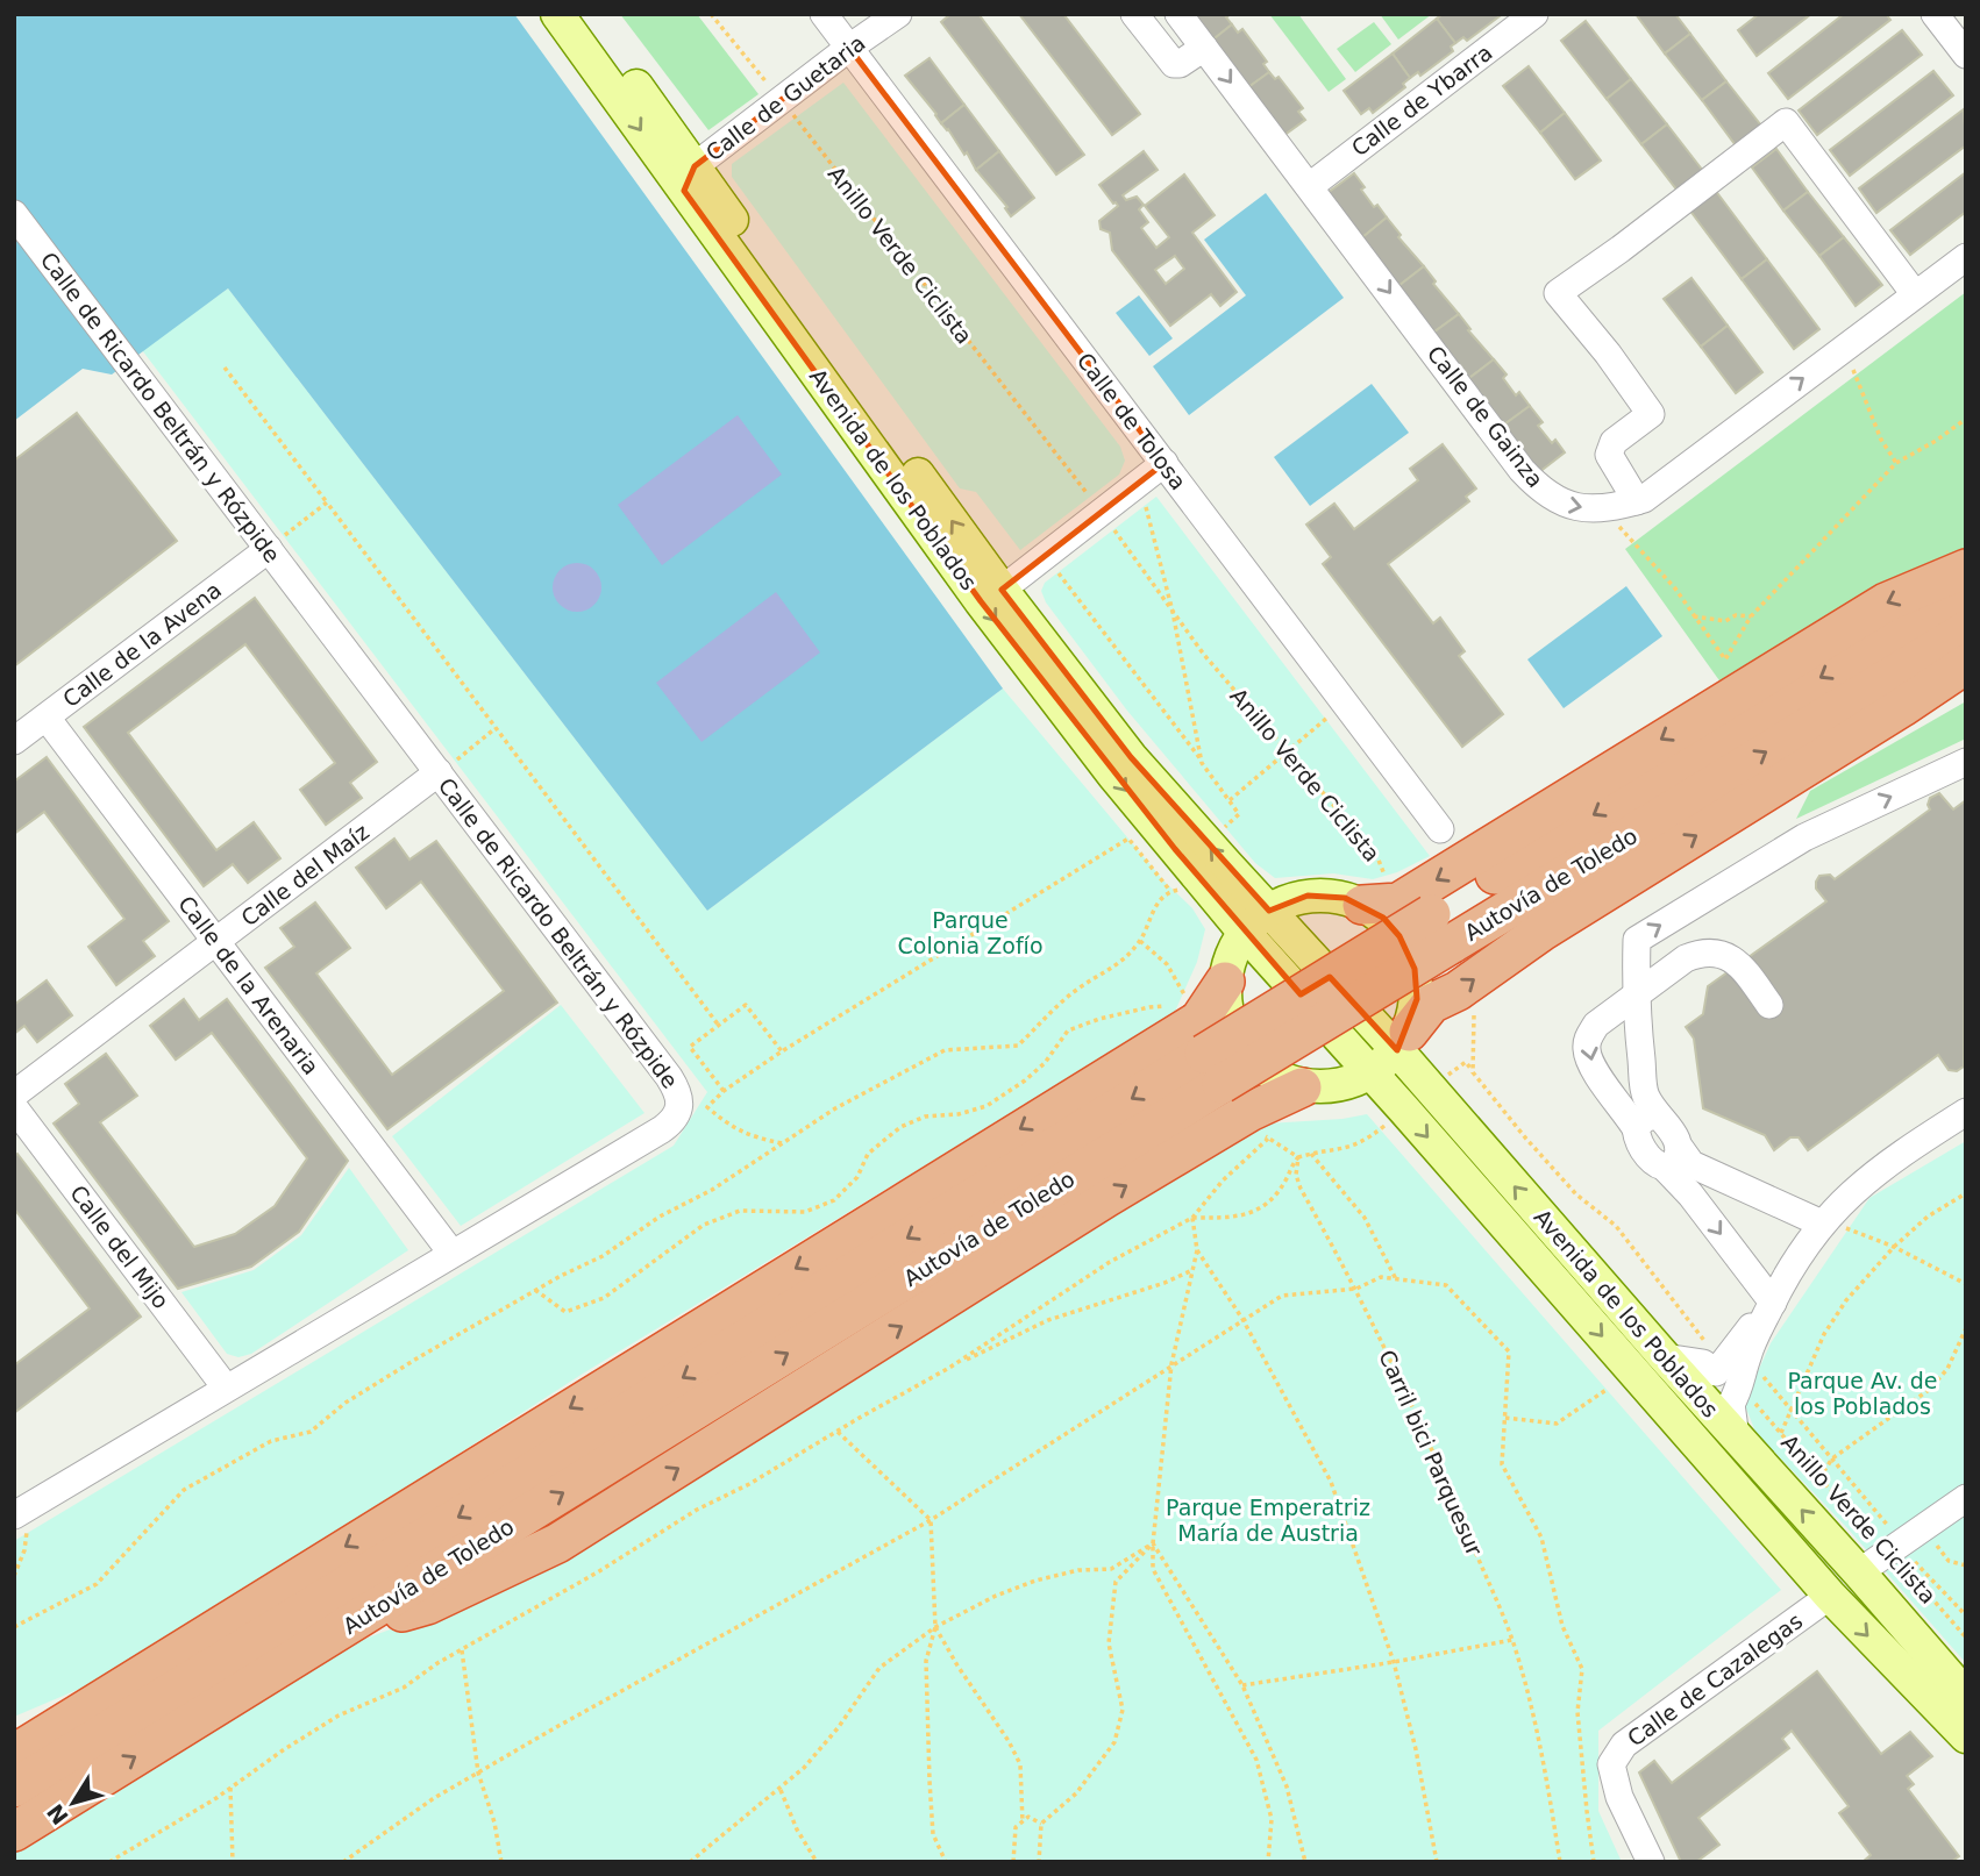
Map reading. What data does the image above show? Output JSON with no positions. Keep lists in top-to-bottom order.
{
  "streets": {
    "highway": ["Autovía de Toledo"],
    "main road": ["Avenida de los Poblados"],
    "street": [
      "Calle de Guetaria",
      "Calle de Ybarra",
      "Calle de Ricardo Beltrán y Rózpide",
      "Calle de Gainza",
      "Calle de Tolosa",
      "Calle de la Avena",
      "Calle del Maíz",
      "Calle de la Arenaria",
      "Calle del Mijo",
      "Calle de Cazalegas"
    ],
    "path": ["Anillo Verde Ciclista", "Carril bici Parquesur"]
  },
  "crossings": [
    ["Calle de Guetaria", "Anillo Verde Ciclista"],
    ["Calle de Guetaria", "Calle de Tolosa"],
    ["Calle de Guetaria", "Avenida de los Poblados"],
    ["Calle de Ybarra", "Calle de Gainza"],
    ["Anillo Verde Ciclista", "Autovía de Toledo"],
    ["Calle de Ricardo Beltrán y Rózpide", "Calle de la Avena"],
    ["Calle de Ricardo Beltrán y Rózpide", "Calle del Maíz"],
    ["Calle de Ricardo Beltrán y Rózpide", "Calle de la Arenaria"],
    ["Calle de Ricardo Beltrán y Rózpide", "Calle del Mijo"],
    ["Avenida de los Poblados", "Calle de Cazalegas"],
    ["Calle de la Avena", "Calle de la Arenaria"],
    ["Calle del Maíz", "Calle de la Arenaria"]
  ],
  "parks": ["Parque Colonia Zofío", "Parque Av. de los Poblados", "Parque Emperatriz María de Austria"],
  "north": "bottom left"
}
